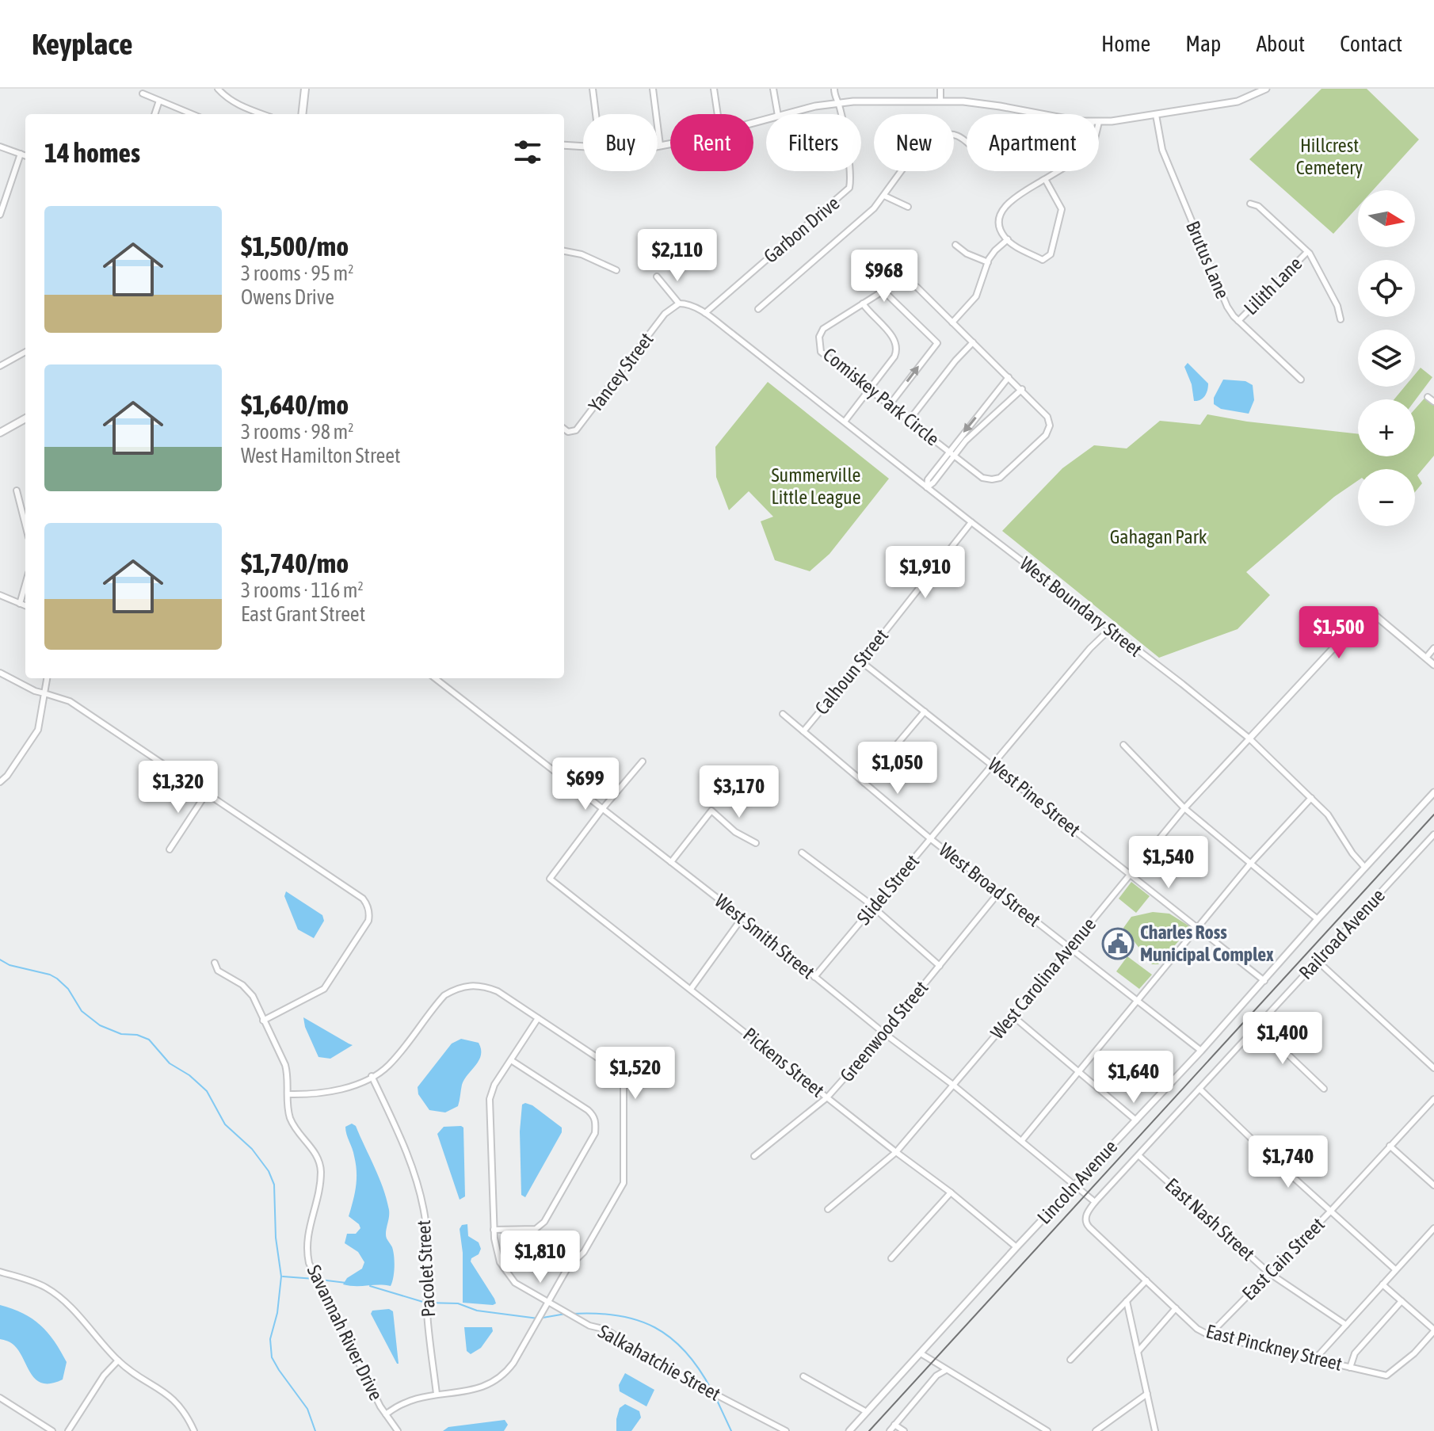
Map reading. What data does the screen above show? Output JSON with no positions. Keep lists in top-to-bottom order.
{
  "streets": {
    "street": [
      "Garbon Drive",
      "Brutus Lane",
      "Lilith Lane",
      "Yancey Street",
      "Comiskey Park Circle",
      "West Boundary Street",
      "Calhoun Street",
      "West Pine Street",
      "West Broad Street",
      "Slidel Street",
      "Railroad Avenue",
      "West Smith Street",
      "West Carolina Avenue",
      "Greenwood Street",
      "Pickens Street",
      "Lincoln Avenue",
      "East Nash Street",
      "East Cain Street",
      "Pacolet Street",
      "Savannah River Drive",
      "East Pinckney Street",
      "Salkahatchie Street"
    ]
  },
  "crossings": [
    ["Garbon Drive", "West Boundary Street"],
    ["Brutus Lane", "Lilith Lane"],
    ["Yancey Street", "West Boundary Street"],
    ["West Boundary Street", "Calhoun Street"],
    ["West Boundary Street", "Slidel Street"],
    ["West Boundary Street", "West Carolina Avenue"],
    ["West Boundary Street", "Lincoln Avenue"],
    ["Calhoun Street", "West Pine Street"],
    ["Calhoun Street", "West Broad Street"],
    ["West Pine Street", "Slidel Street"],
    ["West Pine Street", "West Carolina Avenue"],
    ["West Pine Street", "Lincoln Avenue"],
    ["West Broad Street", "Slidel Street"],
    ["West Broad Street", "West Carolina Avenue"],
    ["West Broad Street", "Greenwood Street"],
    ["West Broad Street", "Lincoln Avenue"],
    ["Slidel Street", "West Smith Street"],
    ["Railroad Avenue", "West Smith Street"],
    ["Railroad Avenue", "East Nash Street"],
    ["Railroad Avenue", "East Pinckney Street"],
    ["West Smith Street", "West Carolina Avenue"],
    ["West Smith Street", "Greenwood Street"],
    ["West Smith Street", "Pickens Street"],
    ["West Smith Street", "Lincoln Avenue"],
    ["West Smith Street", "East Pinckney Street"],
    ["West Carolina Avenue", "Pickens Street"],
    ["Greenwood Street", "Pickens Street"],
    ["Pickens Street", "Lincoln Avenue"],
    ["East Nash Street", "East Cain Street"],
    ["East Cain Street", "East Pinckney Street"]
  ],
  "parks": ["Hillcrest Cemetery", "Summerville Little League", "Gahagan Park"],
  "places": {
    "public building": ["Charles Ross Municipal Complex"]
  },
  "north": "right",
  "page": {
    "header": "Keyplace",
    "nav": [
      "Home",
      "Map",
      "About",
      "Contact"
    ],
    "chip": [
      "Buy",
      "Rent",
      "Filters",
      "New",
      "Apartment"
    ],
    "heading": "14 homes",
    "map_buttons": ["+", "−"],
    "list": [
      {
        "name": "$1,500/mo",
        "note": "3 rooms · 95 m² · Owens Drive"
      },
      {
        "name": "$1,640/mo",
        "note": "3 rooms · 98 m² · West Hamilton Street"
      },
      {
        "name": "$1,740/mo",
        "note": "3 rooms · 116 m² · East Grant Street"
      }
    ],
    "price": [
      "$2,110",
      "$968",
      "$1,910",
      "$1,500",
      "$1,050",
      "$699",
      "$1,320",
      "$3,170",
      "$1,540",
      "$1,400",
      "$1,520",
      "$1,640",
      "$1,740",
      "$1,810"
    ]
  }
}
